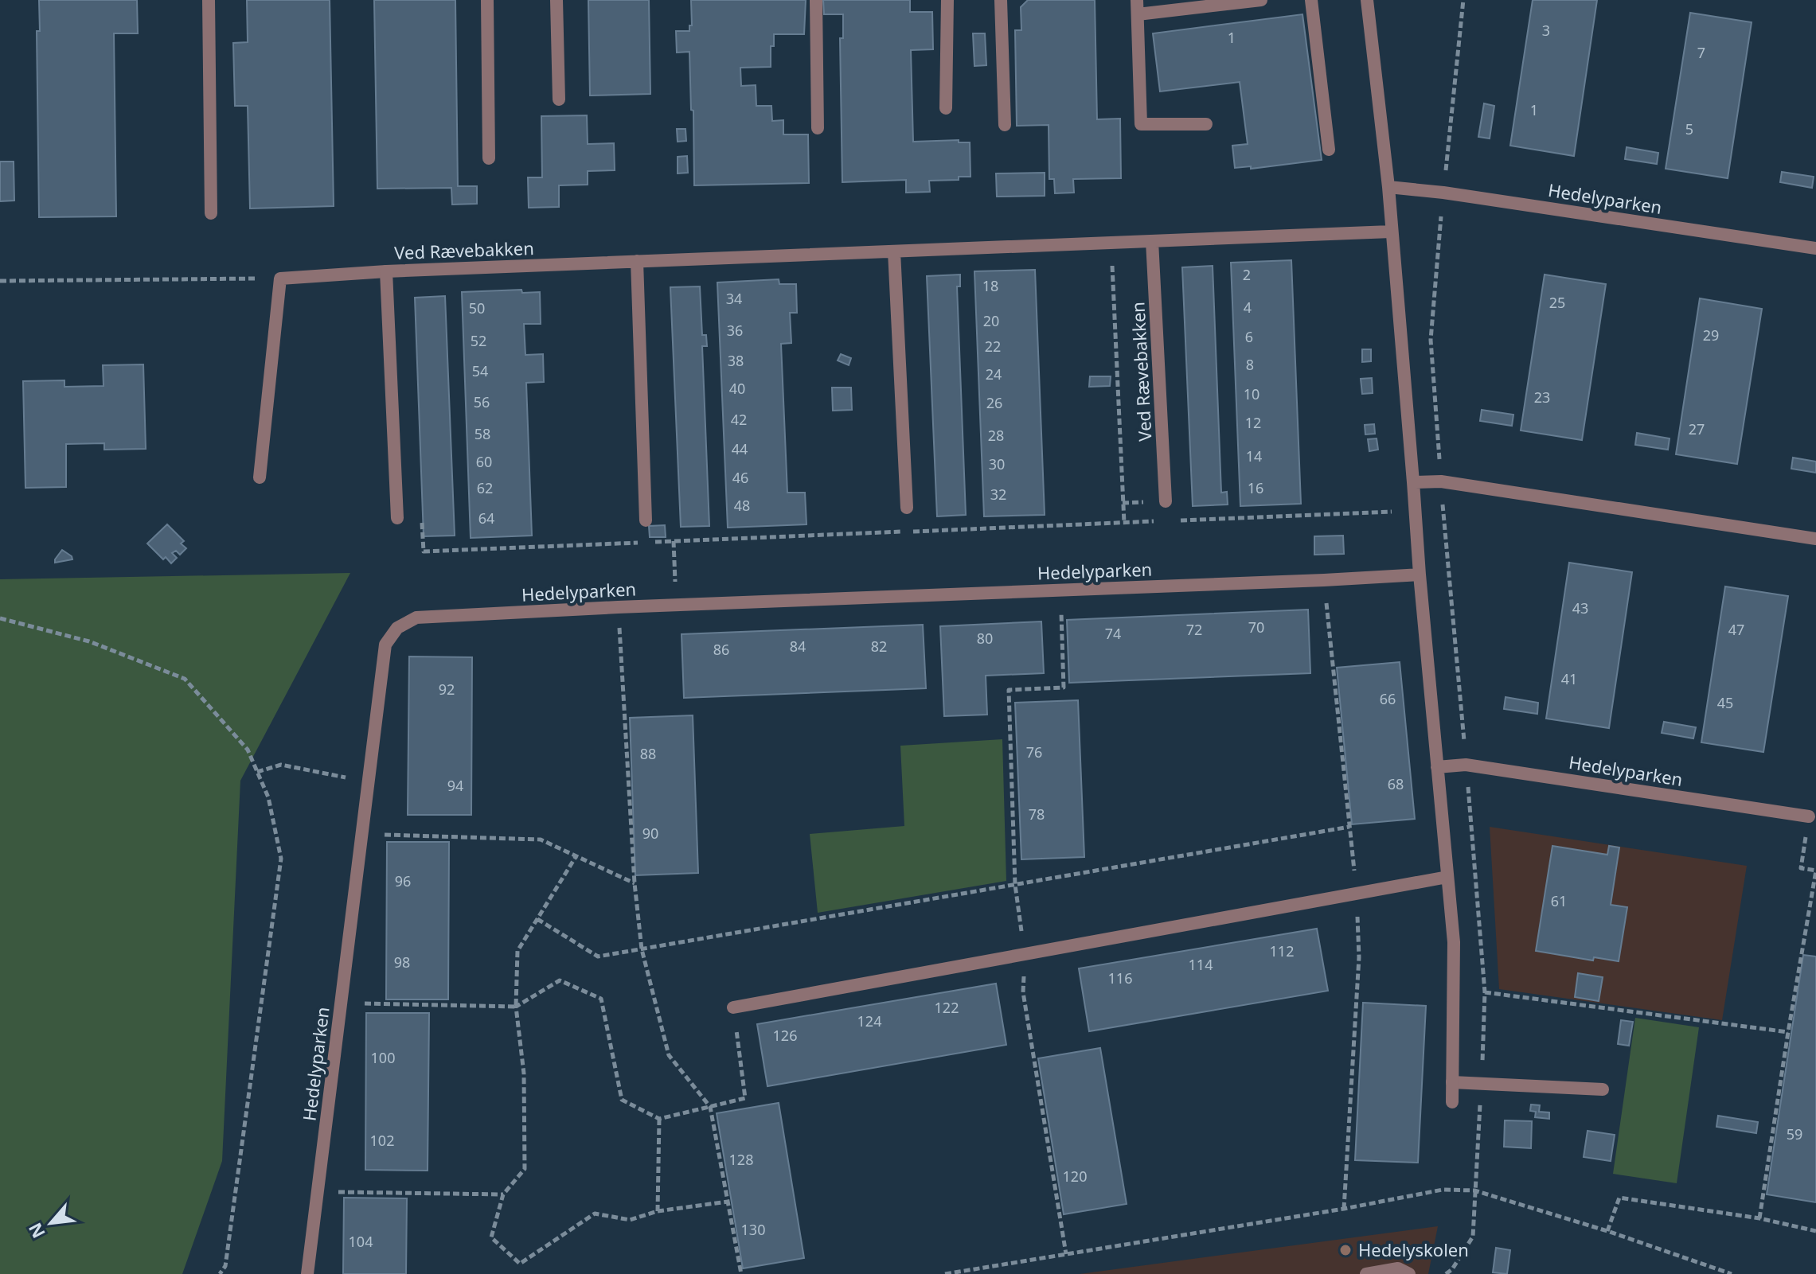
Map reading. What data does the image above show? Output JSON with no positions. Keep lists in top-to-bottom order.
{
  "streets": {
    "street": ["Hedelyparken", "Ved Rævebakken"]
  },
  "places": ["Hedelyskolen"],
  "house_numbers": [
    "3",
    "1",
    "7",
    "1",
    "5",
    "2",
    "18",
    "34",
    "25",
    "4",
    "50",
    "20",
    "36",
    "29",
    "6",
    "52",
    "22",
    "38",
    "8",
    "54",
    "24",
    "40",
    "10",
    "23",
    "56",
    "26",
    "42",
    "12",
    "27",
    "58",
    "28",
    "44",
    "14",
    "60",
    "30",
    "46",
    "62",
    "16",
    "32",
    "48",
    "64",
    "43",
    "70",
    "72",
    "47",
    "74",
    "80",
    "84",
    "82",
    "86",
    "41",
    "92",
    "66",
    "45",
    "76",
    "88",
    "68",
    "94",
    "78",
    "90",
    "96",
    "61",
    "112",
    "98",
    "114",
    "116",
    "122",
    "124",
    "126",
    "100",
    "59",
    "102",
    "128",
    "120",
    "130",
    "104"
  ],
  "north": "bottom left"
}
